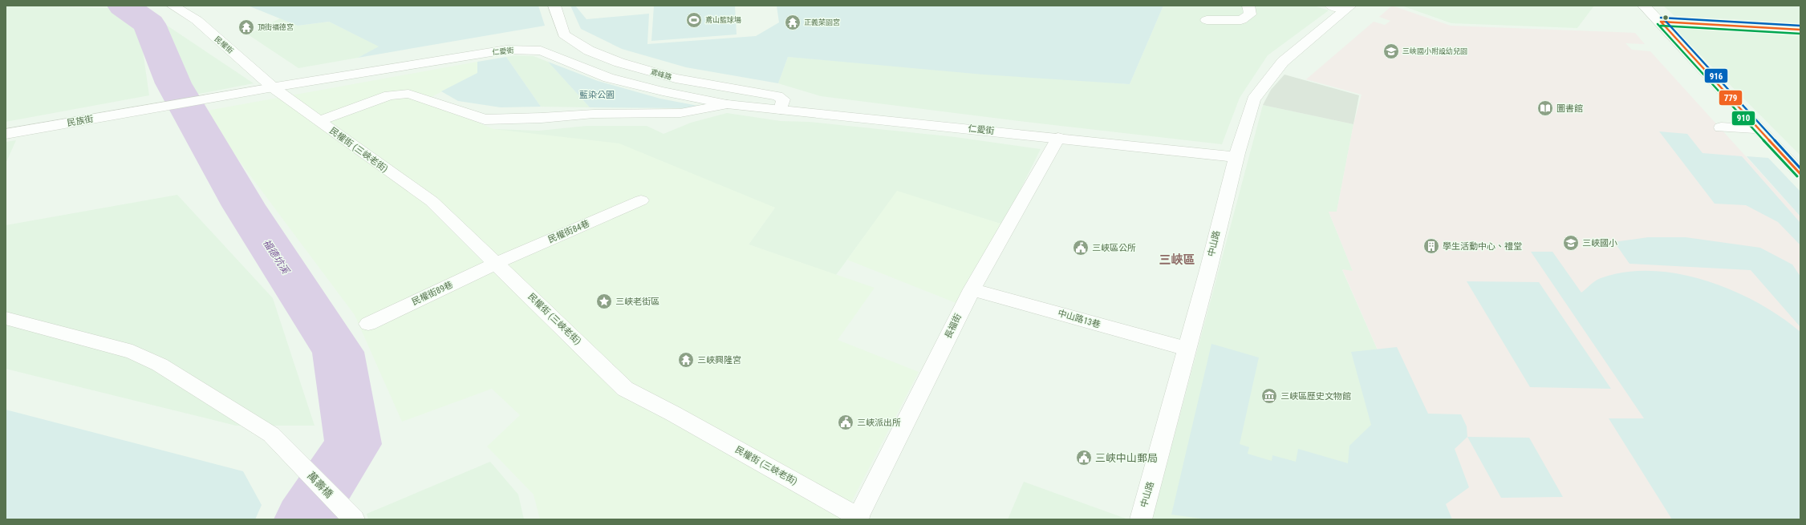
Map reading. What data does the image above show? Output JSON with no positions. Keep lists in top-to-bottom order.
{
  "streets": {
    "street": [
      "民權街",
      "仁愛街",
      "鳶峰路",
      "民族街",
      "民權街 (三峽老街)",
      "民權街84巷",
      "中山路",
      "民權街89巷",
      "中山路13巷",
      "長福街",
      "萬壽橋"
    ]
  },
  "crossings": [
    ["民權街", "仁愛街"],
    ["民權街", "民權街 (三峽老街)"],
    ["仁愛街", "鳶峰路"],
    ["仁愛街", "民族街"],
    ["仁愛街", "民權街 (三峽老街)"],
    ["仁愛街", "中山路"],
    ["仁愛街", "長福街"],
    ["民權街 (三峽老街)", "民權街84巷"],
    ["民權街 (三峽老街)", "民權街89巷"],
    ["民權街 (三峽老街)", "長福街"],
    ["民權街84巷", "民權街89巷"],
    ["中山路", "中山路13巷"],
    ["中山路13巷", "長福街"]
  ],
  "districts": ["三峽區"],
  "water": ["福德坑溪"],
  "parks": ["藍染公園"],
  "places": {
    "sports": ["鳶山籃球場"],
    "temple": ["正義菜園宮", "頂街福德宮", "三峽興隆宮"],
    "school or university": ["三峽國小附設幼兒園", "三峽國小"],
    "library": ["圖書館"],
    "building": ["學生活動中心、禮堂"],
    "public building": ["三峽區公所", "三峽派出所", "三峽中山郵局"],
    "place": ["三峽老街區"],
    "museum": ["三峽區歷史文物館"]
  },
  "lines": ["transit line 916", "transit line 779", "transit line 910"]
}
